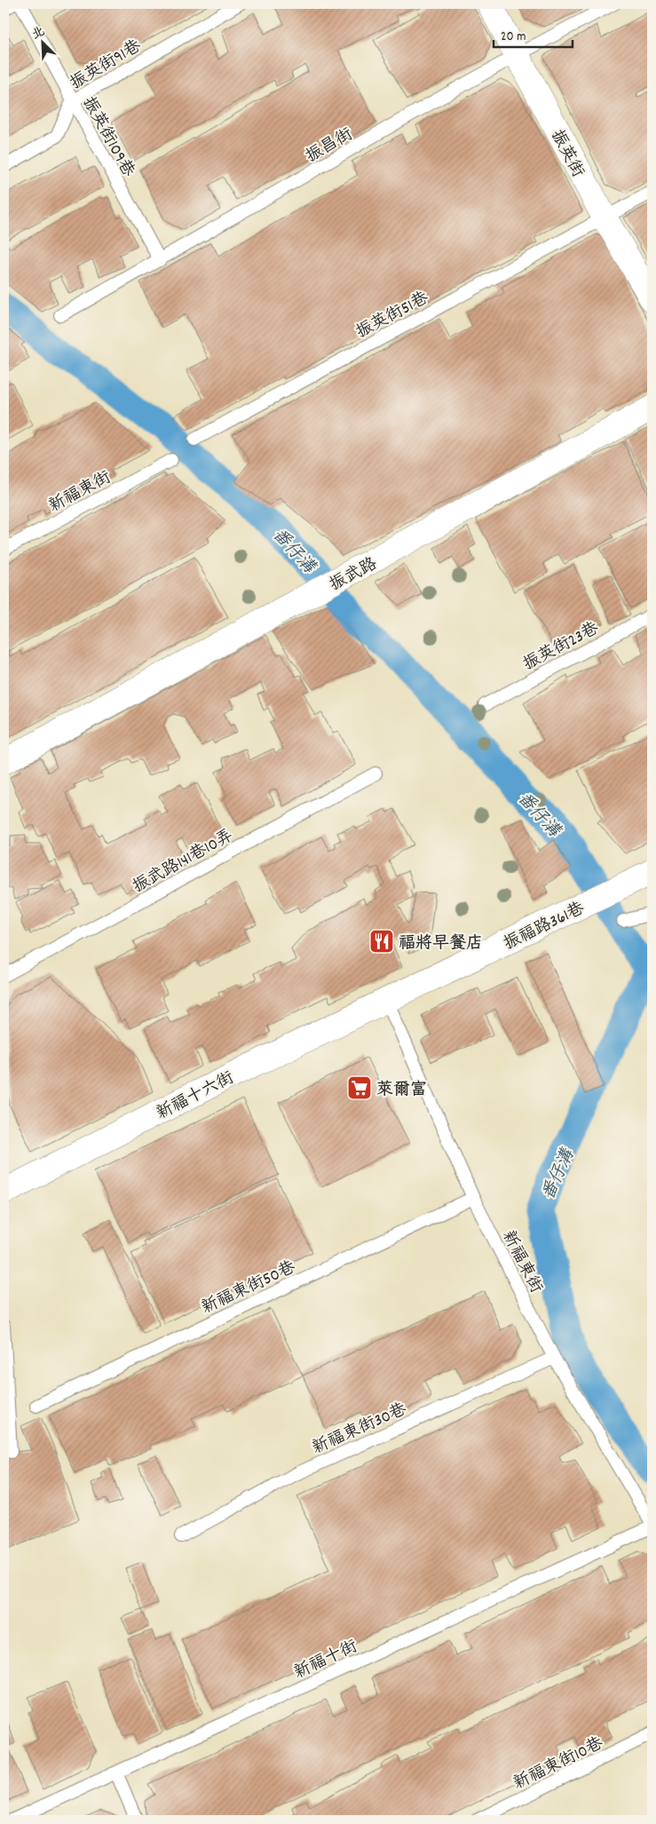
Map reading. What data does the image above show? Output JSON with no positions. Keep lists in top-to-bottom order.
{
  "streets": {
    "street": [
      "振英街",
      "振武路",
      "振福路361巷",
      "新福十六街"
    ],
    "lane": [
      "振英街91巷",
      "振英街109巷",
      "振昌街",
      "振英街51巷",
      "新福東街",
      "振英街23巷",
      "振武路141巷10弄",
      "新福東街50巷",
      "新福東街30巷",
      "新福十街",
      "新福東街10巷"
    ]
  },
  "crossings": [
    ["振英街91巷", "振英街109巷"],
    ["振英街109巷", "振昌街"],
    ["振昌街", "振英街"],
    ["振英街", "振英街51巷"],
    ["新福東街", "振福路361巷"],
    ["新福東街", "新福十六街"],
    ["新福東街", "新福東街50巷"],
    ["新福東街", "新福東街30巷"],
    ["新福東街", "新福十街"],
    ["振福路361巷", "新福十六街"]
  ],
  "water": ["番仔溝"],
  "places": {
    "restaurant": ["福將早餐店"],
    "supermarket": ["萊爾富"]
  },
  "scale_bar": "20 m",
  "north": "top left"
}
